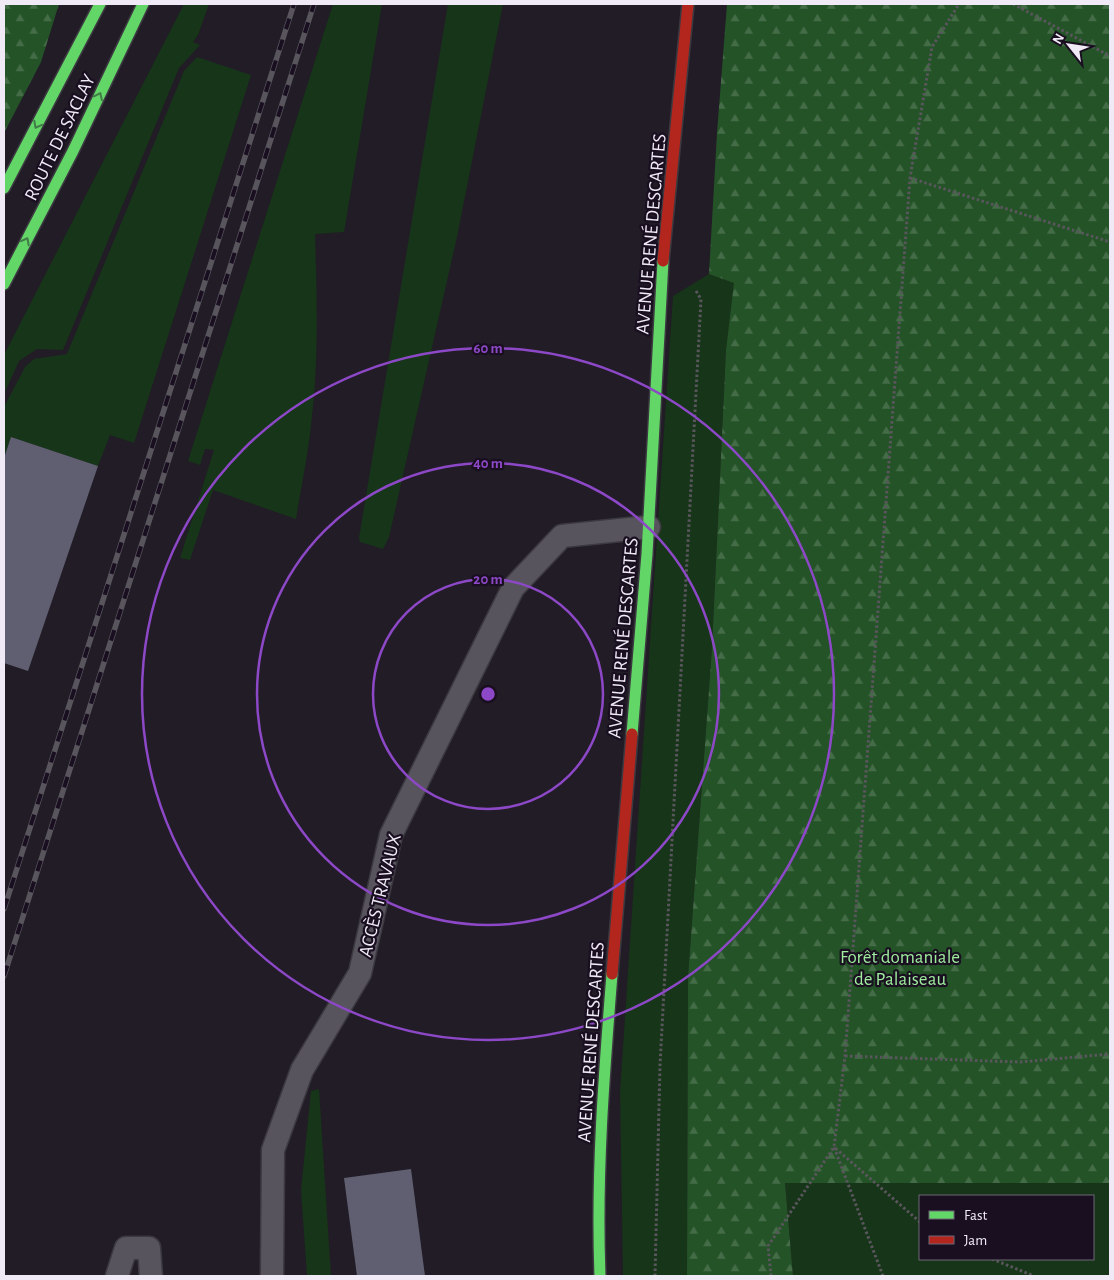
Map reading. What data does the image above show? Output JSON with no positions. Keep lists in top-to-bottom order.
{
  "streets": {
    "street": ["ROUTE DE SACLAY", "AVENUE RENÉ DESCARTES"],
    "lane": ["ACCÈS TRAVAUX"]
  },
  "crossings": [
    ["AVENUE RENÉ DESCARTES", "ACCÈS TRAVAUX"]
  ],
  "parks": ["Forêt domaniale de Palaiseau"],
  "legend": ["Fast", "Jam"],
  "north": "top left",
  "rings": ["60 m", "40 m", "20 m"]
}
